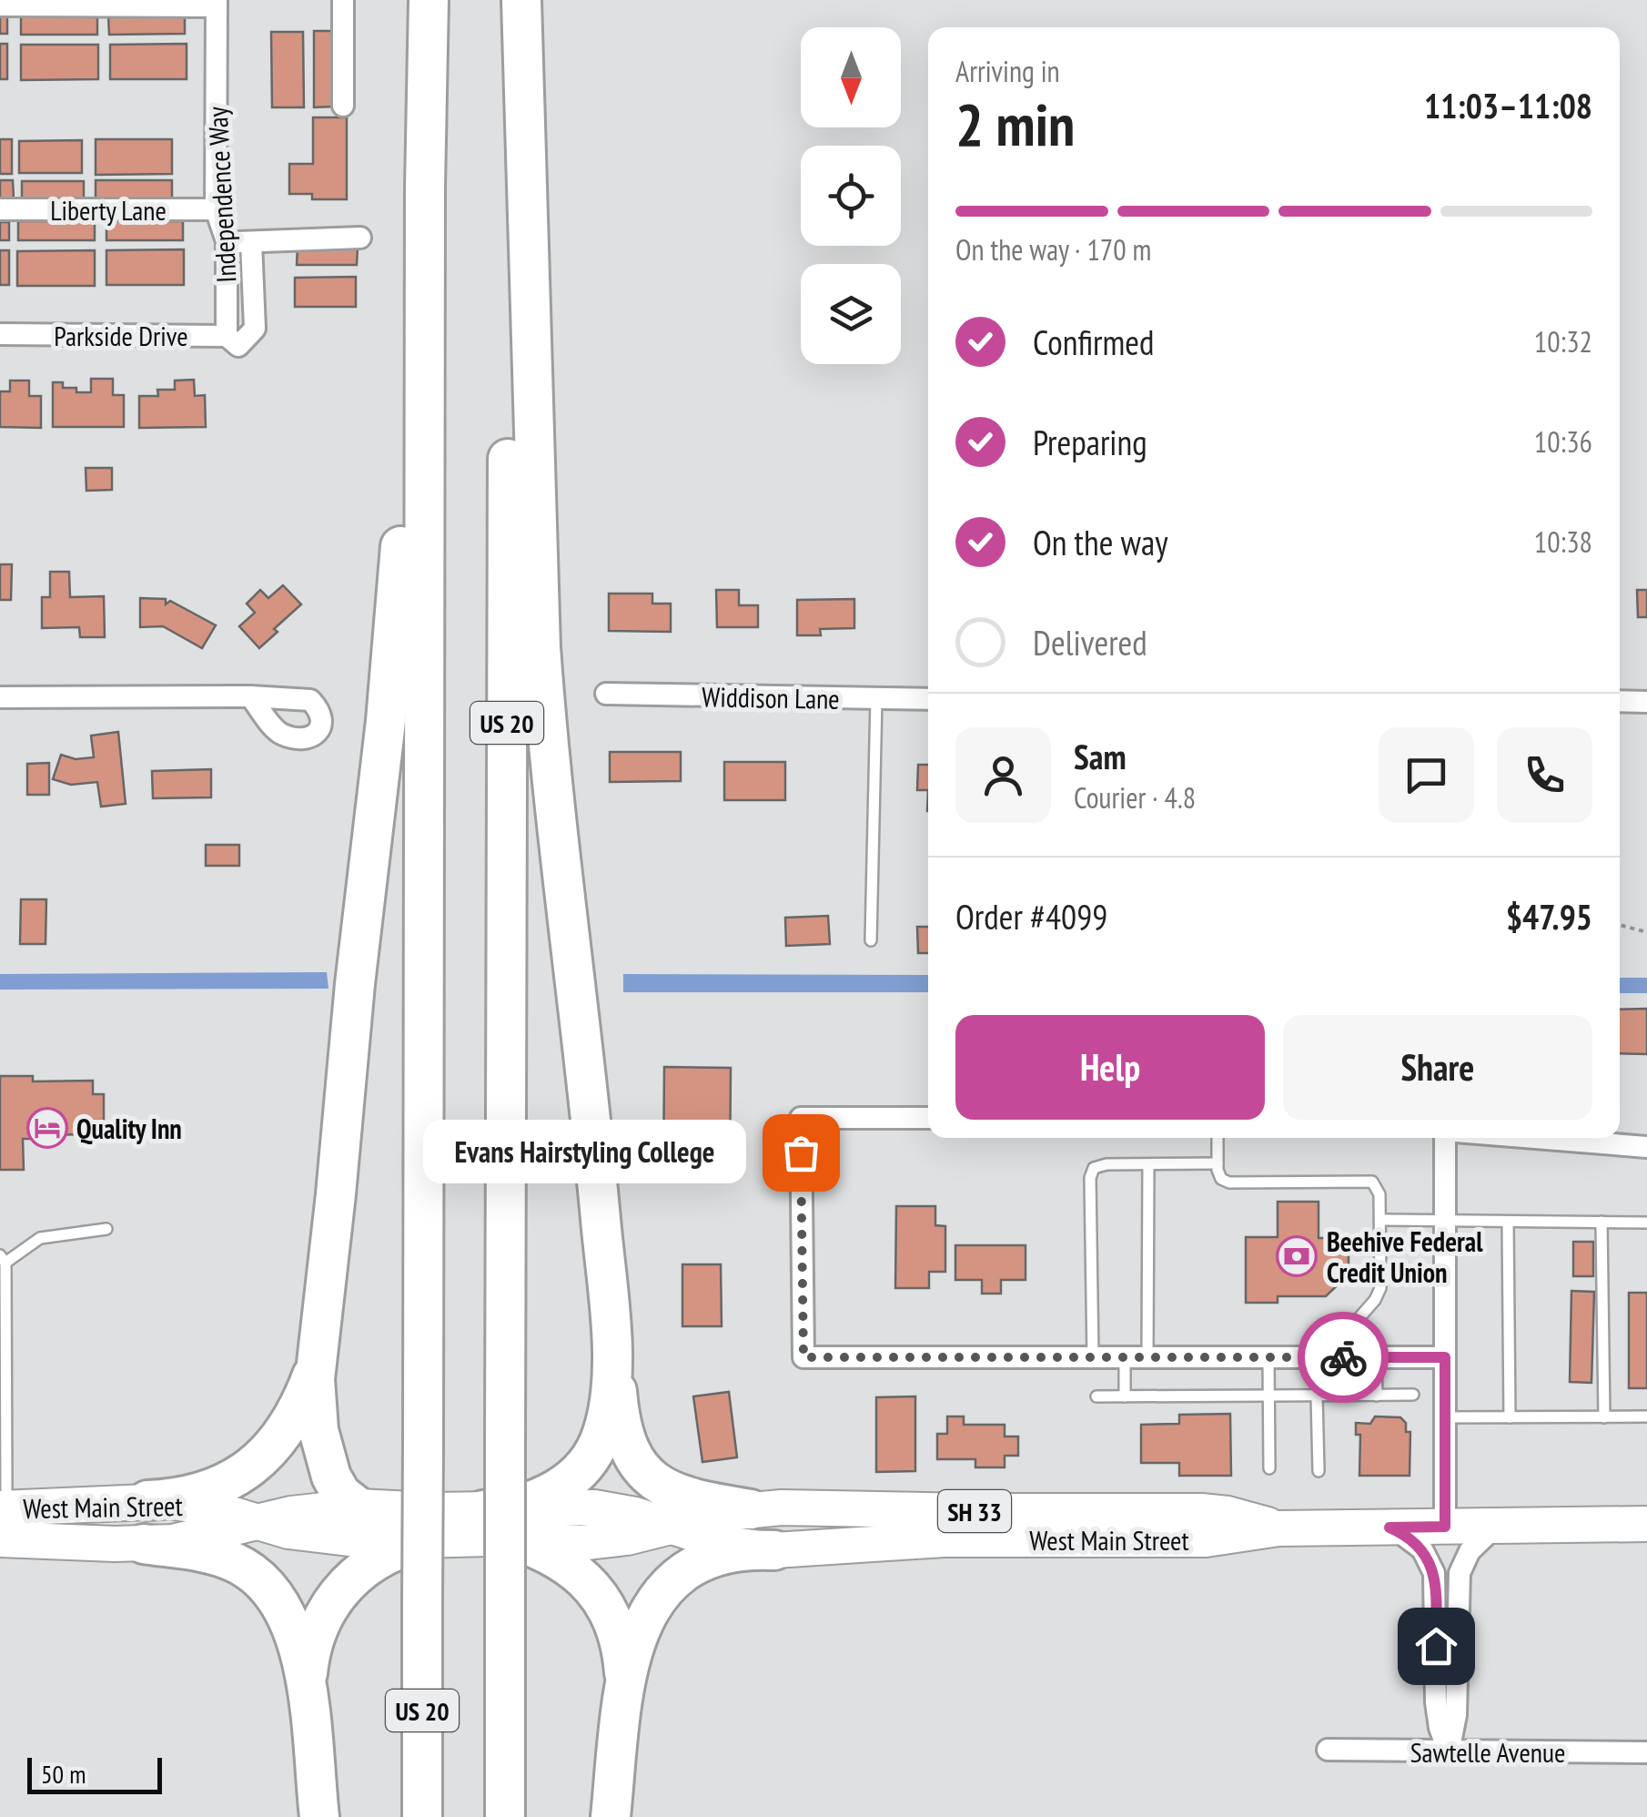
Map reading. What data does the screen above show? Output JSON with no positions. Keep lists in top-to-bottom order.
{
  "streets": {
    "highway": ["US 20", "SH 33"],
    "main road": ["West Main Street"],
    "street": [
      "Independence Way",
      "Liberty Lane",
      "Parkside Drive",
      "Widdison Lane",
      "Sawtelle Avenue"
    ]
  },
  "crossings": [
    ["Independence Way", "Liberty Lane"],
    ["Independence Way", "Parkside Drive"],
    ["West Main Street", "SH 33"]
  ],
  "places": {
    "hotel": ["Quality Inn"],
    "other": ["Evans Hairstyling College"],
    "bank": ["Beehive Federal Credit Union"]
  },
  "scale_bar": "50 m",
  "north": "bottom",
  "page": {
    "heading": ["2 min", "Arriving in", "11:03–11:08"],
    "panel": [
      "Sam",
      "Courier · 4.8",
      "Order #4099",
      "$47.95"
    ],
    "bar": "On the way · 170 m",
    "list": [
      ["Confirmed", "10:32"],
      ["Preparing", "10:36"],
      ["On the way", "10:38"],
      "Delivered"
    ],
    "buttons": ["Help", "Share"],
    "bubble": "Evans Hairstyling College",
    "scale": "50 m"
  }
}
